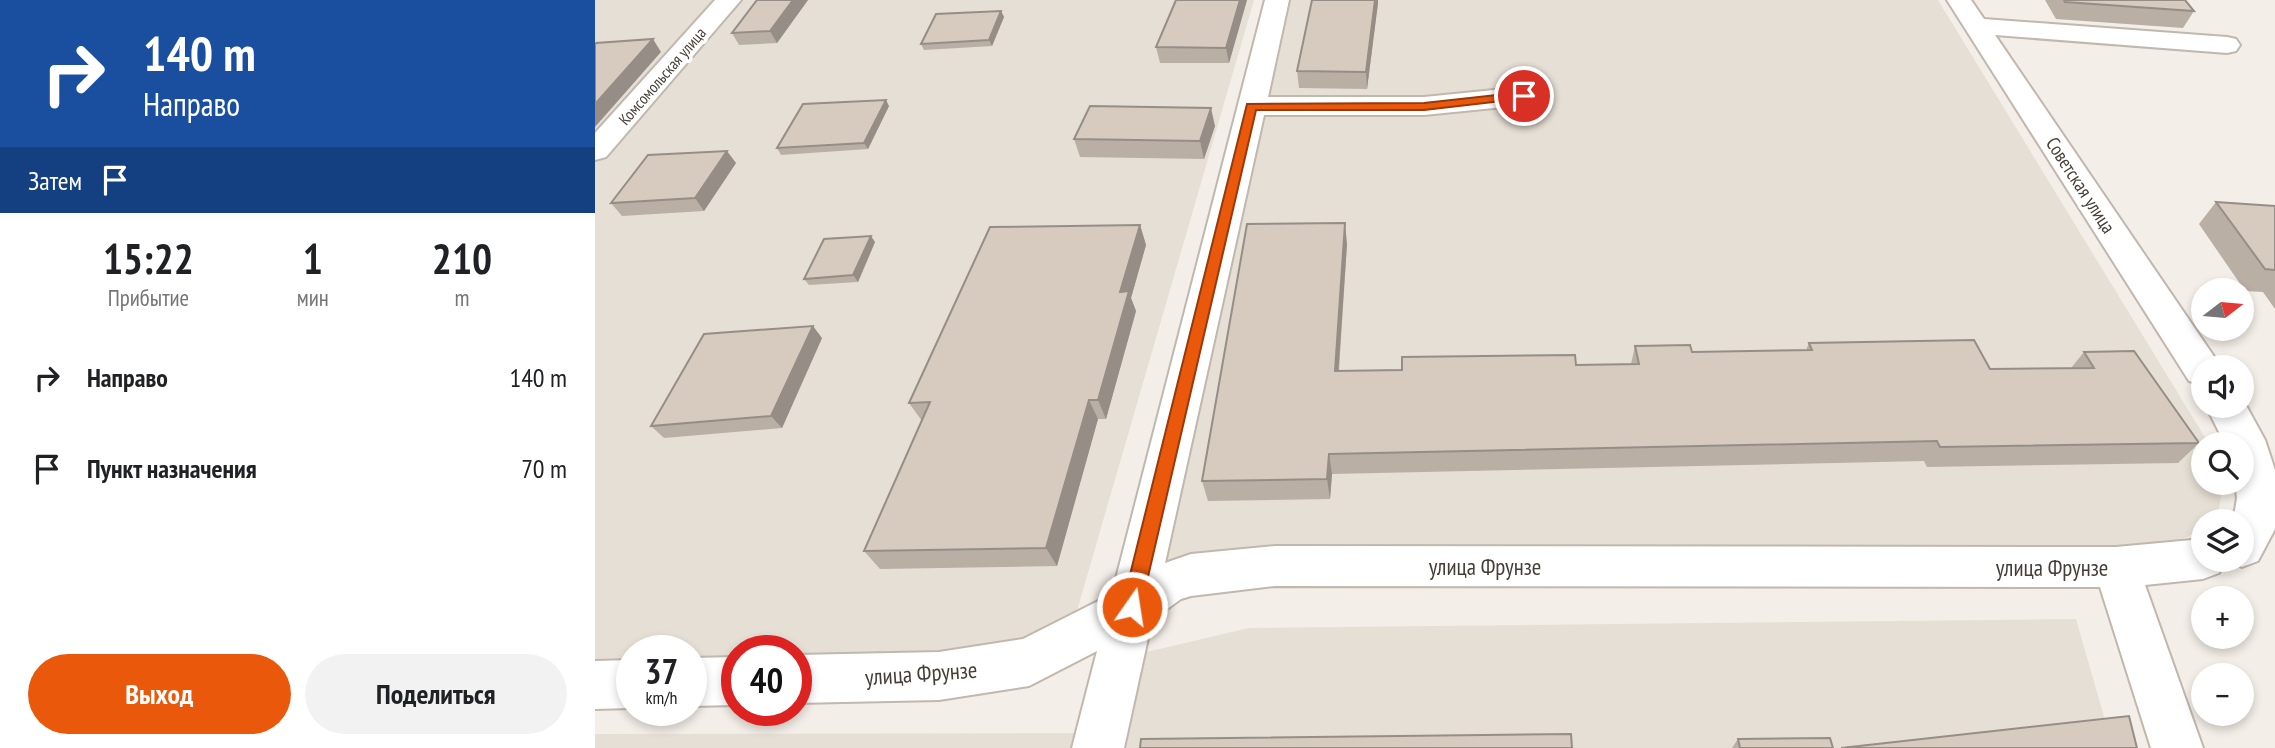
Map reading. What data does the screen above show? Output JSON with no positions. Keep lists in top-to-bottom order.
{
  "streets": {
    "street": ["Комсомольская улица", "Советская улица", "улица Фрунзе"]
  },
  "north": "right",
  "page": {
    "turn": ["140 m", "Направо"],
    "then": "Затем",
    "eta": [
      "15:22",
      "Прибытие",
      "1",
      "мин",
      "210",
      "m"
    ],
    "map_buttons": ["+", "−"],
    "list": [
      {
        "name": "Направо",
        "value": "140 m"
      },
      {
        "name": "Пункт назначения",
        "value": "70 m"
      }
    ],
    "speed": "37 km/h",
    "limit": "40",
    "buttons": ["Выход", "Поделиться"]
  }
}
